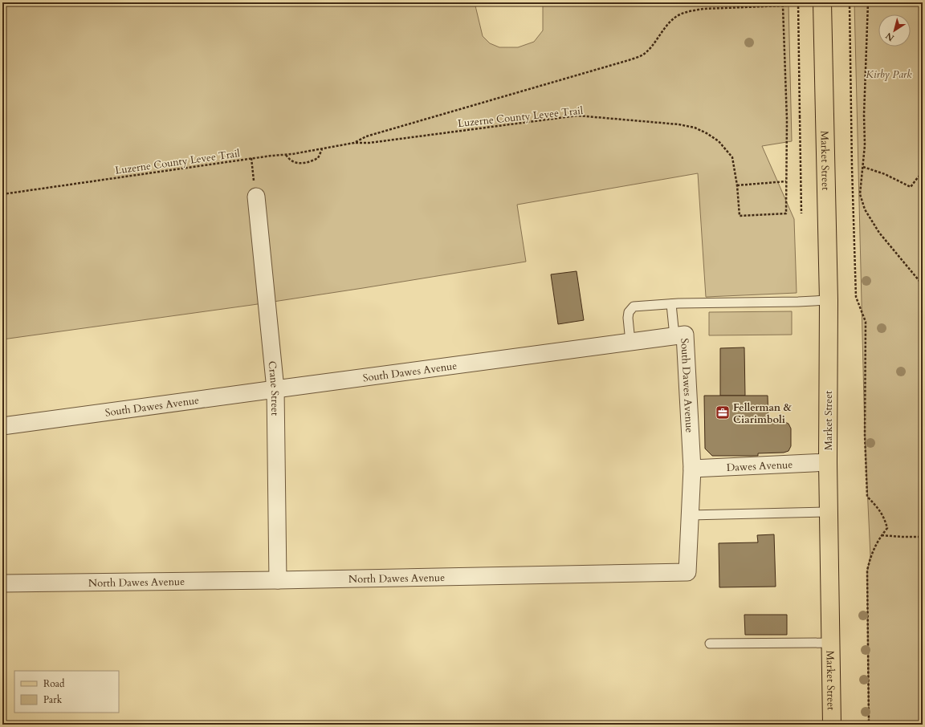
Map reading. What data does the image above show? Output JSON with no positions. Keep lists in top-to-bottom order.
{
  "streets": {
    "main road": ["Market Street"],
    "street": [
      "South Dawes Avenue",
      "Crane Street",
      "Dawes Avenue",
      "North Dawes Avenue"
    ],
    "path": ["Luzerne County Levee Trail"]
  },
  "crossings": [
    ["Luzerne County Levee Trail", "Market Street"],
    ["Market Street", "Dawes Avenue"],
    ["South Dawes Avenue", "Crane Street"],
    ["South Dawes Avenue", "Dawes Avenue"],
    ["South Dawes Avenue", "North Dawes Avenue"],
    ["Crane Street", "North Dawes Avenue"],
    ["Dawes Avenue", "North Dawes Avenue"]
  ],
  "parks": ["Kirby Park"],
  "places": {
    "office": ["Fellerman & Ciarimboli"]
  },
  "legend": ["Road", "Park"],
  "north": "bottom left"
}
